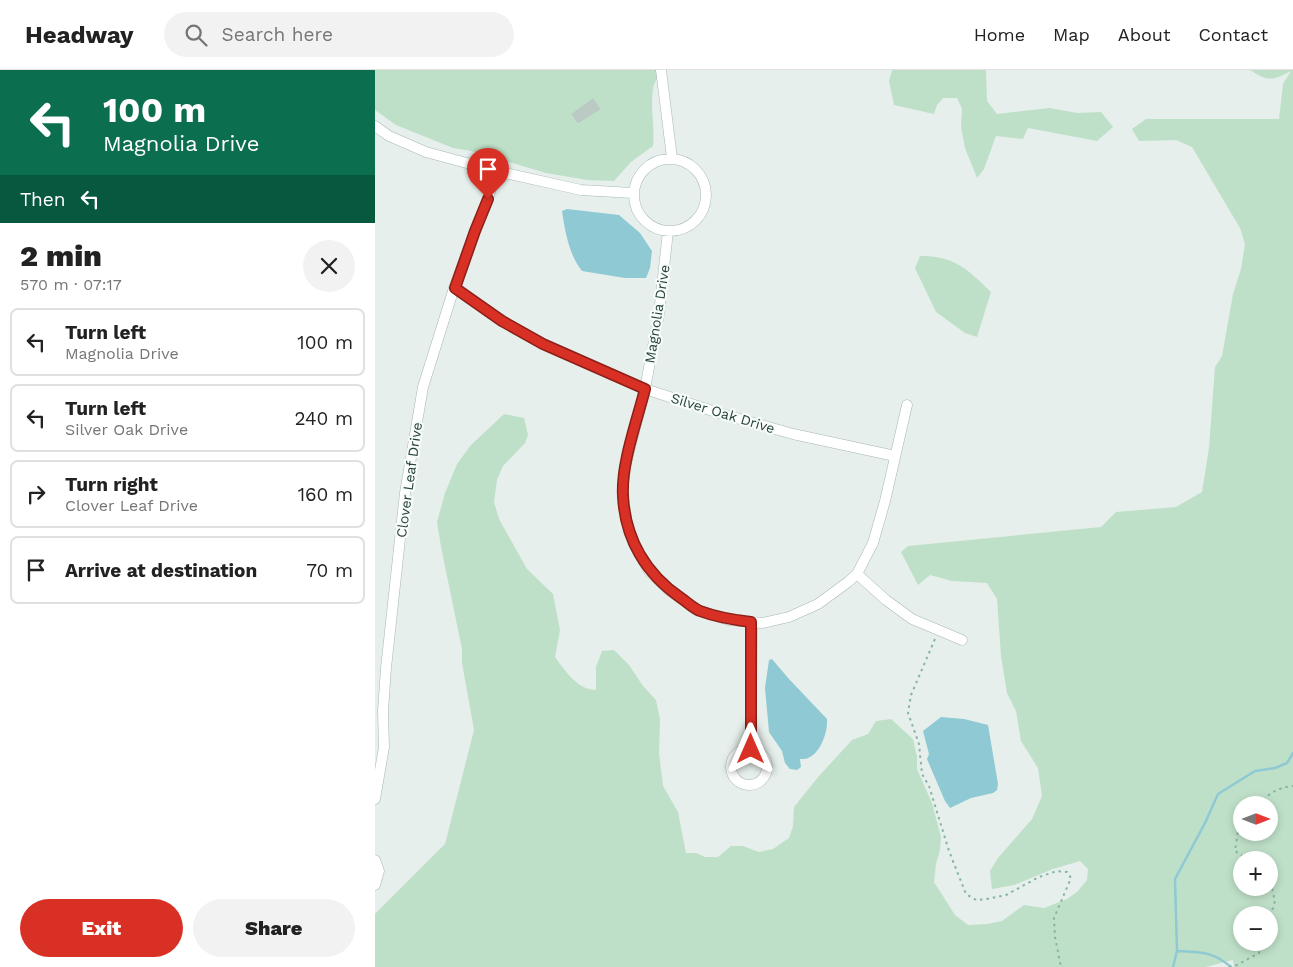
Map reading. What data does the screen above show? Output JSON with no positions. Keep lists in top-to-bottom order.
{
  "streets": {
    "street": ["Magnolia Drive", "Silver Oak Drive", "Clover Leaf Drive"]
  },
  "crossings": [
    ["Magnolia Drive", "Silver Oak Drive"],
    ["Silver Oak Drive", "Clover Leaf Drive"]
  ],
  "north": "right",
  "page": {
    "header": "Headway",
    "search": "Search here",
    "nav": [
      "Home",
      "Map",
      "About",
      "Contact"
    ],
    "turn": ["100 m", "Magnolia Drive"],
    "then": "Then",
    "heading": ["2 min", "570 m · 07:17"],
    "list": [
      {
        "name": "Turn left",
        "note": "Magnolia Drive",
        "value": "100 m"
      },
      {
        "name": "Turn left",
        "note": "Silver Oak Drive",
        "value": "240 m"
      },
      {
        "name": "Turn right",
        "note": "Clover Leaf Drive",
        "value": "160 m"
      },
      {
        "name": "Arrive at destination",
        "value": "70 m"
      }
    ],
    "map_buttons": ["+", "−"],
    "buttons": ["Exit", "Share"]
  }
}
